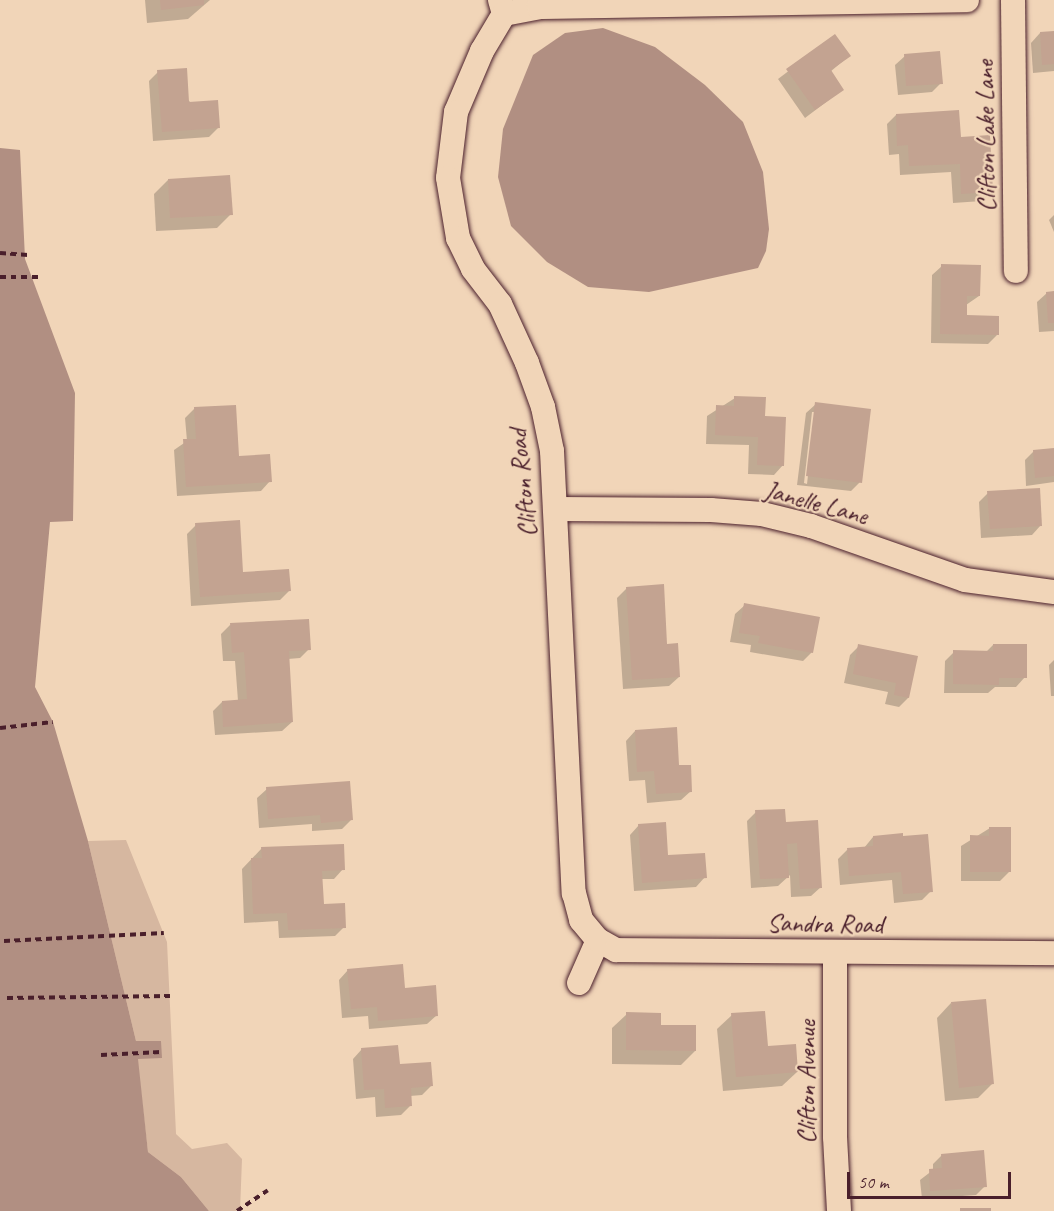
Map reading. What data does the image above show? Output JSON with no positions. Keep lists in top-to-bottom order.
{
  "streets": {
    "street": [
      "Clifton Lake Lane",
      "Clifton Road",
      "Janelle Lane",
      "Sandra Road",
      "Clifton Avenue"
    ]
  },
  "crossings": [
    ["Clifton Road", "Janelle Lane"],
    ["Clifton Road", "Sandra Road"],
    ["Sandra Road", "Clifton Avenue"]
  ],
  "scale_bar": "50 m"
}
